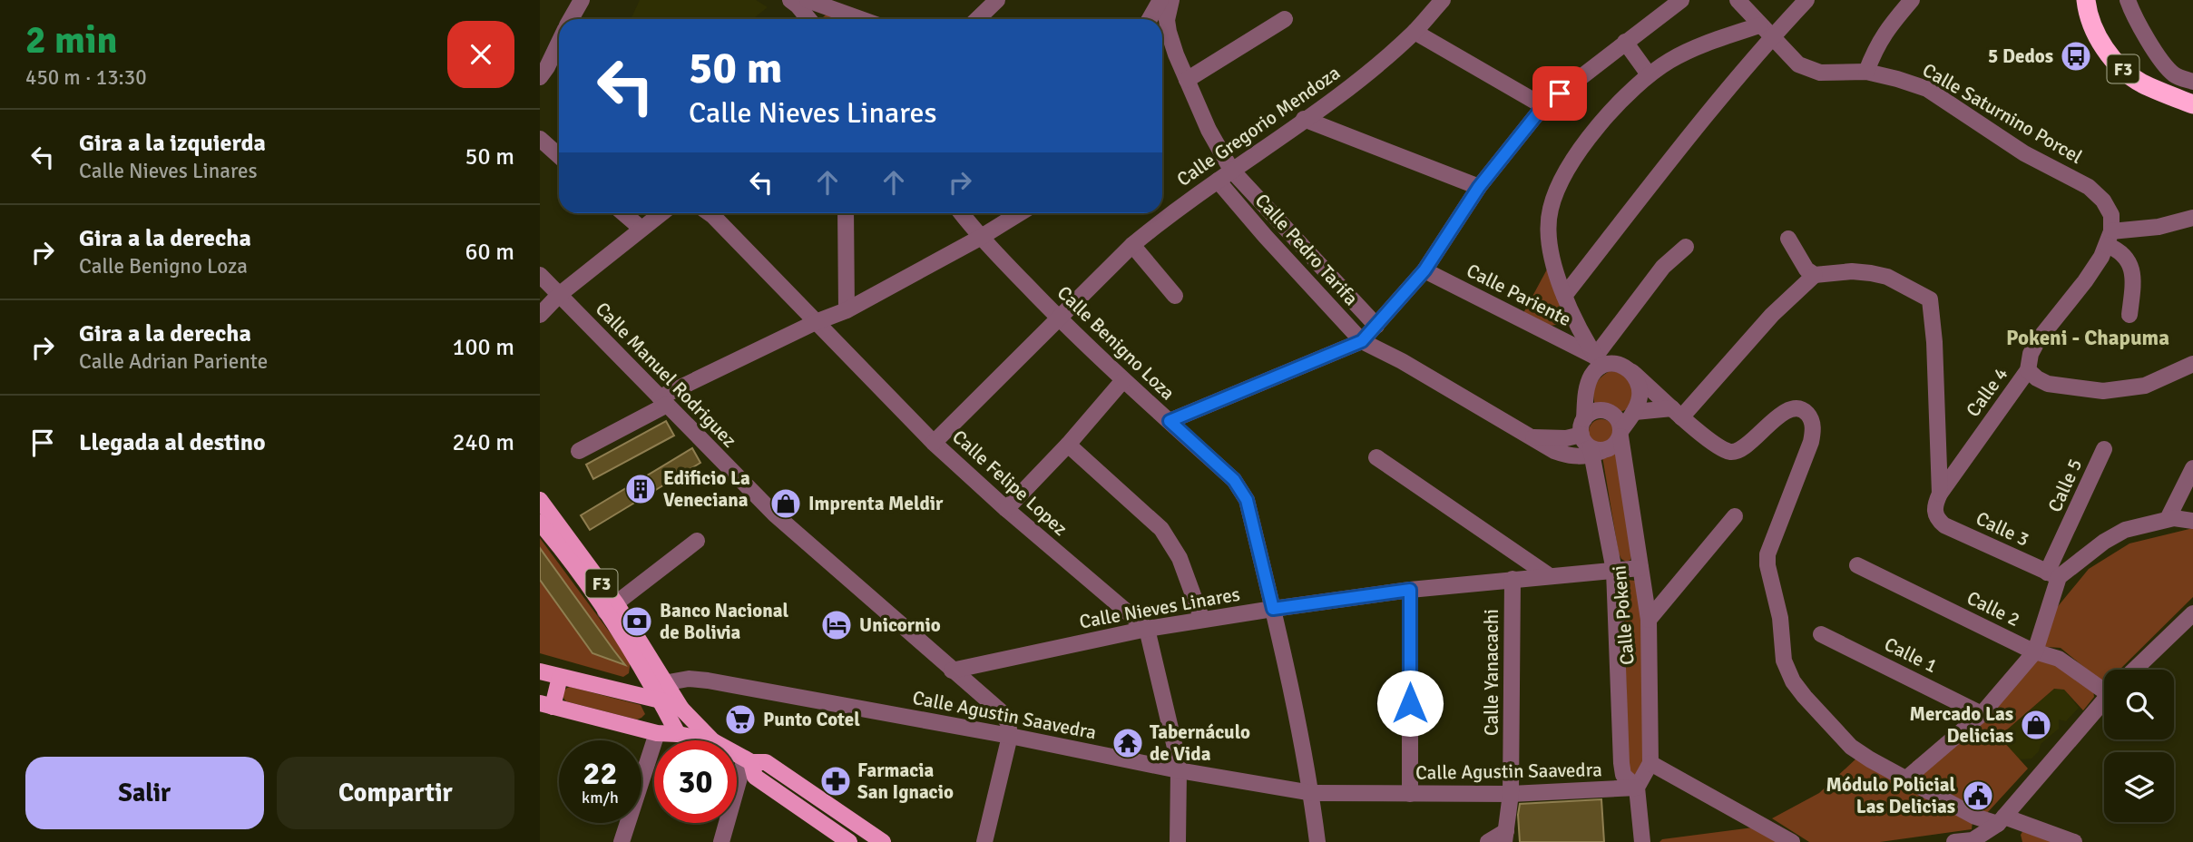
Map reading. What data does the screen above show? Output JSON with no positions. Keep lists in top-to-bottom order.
{
  "streets": {
    "highway": ["F3"],
    "street": [
      "Calle Saturnino Porcel",
      "Calle Gregorio Mendoza",
      "Calle Pedro Tarifa",
      "Calle Pariente",
      "Calle Benigno Loza",
      "Calle Manuel Rodriguez",
      "Calle 4",
      "Calle Felipe Lopez",
      "Calle 5",
      "Calle 3",
      "Calle Nieves Linares",
      "Calle 2",
      "Calle Pokeni",
      "Calle 1",
      "Calle Yanacachi",
      "Calle Agustin Saavedra"
    ]
  },
  "crossings": [
    ["F3", "Calle Agustin Saavedra"],
    ["Calle Saturnino Porcel", "Calle 4"],
    ["Calle Gregorio Mendoza", "Calle Pedro Tarifa"],
    ["Calle Gregorio Mendoza", "Calle Benigno Loza"],
    ["Calle Gregorio Mendoza", "Calle Felipe Lopez"],
    ["Calle Pedro Tarifa", "Calle Pokeni"],
    ["Calle Pariente", "Calle Pokeni"],
    ["Calle Benigno Loza", "Calle Nieves Linares"],
    ["Calle Benigno Loza", "Calle Agustin Saavedra"],
    ["Calle Manuel Rodriguez", "Calle Nieves Linares"],
    ["Calle Manuel Rodriguez", "Calle Agustin Saavedra"],
    ["Calle 4", "Calle 3"],
    ["Calle Felipe Lopez", "Calle Nieves Linares"],
    ["Calle 5", "Calle 3"],
    ["Calle 5", "Calle 2"],
    ["Calle Nieves Linares", "Calle Pokeni"],
    ["Calle Nieves Linares", "Calle Yanacachi"],
    ["Calle Pokeni", "Calle Agustin Saavedra"],
    ["Calle Yanacachi", "Calle Agustin Saavedra"]
  ],
  "districts": ["Pokeni - Chapuma"],
  "places": {
    "bus stop": ["5 Dedos"],
    "building": ["Edificio La Veneciana"],
    "shop": ["Imprenta Meldir", "Mercado Las Delicias"],
    "bank": ["Banco Nacional de Bolivia"],
    "hotel": ["Unicornio"],
    "supermarket": ["Punto Cotel"],
    "temple": ["Tabernáculo de Vida"],
    "pharmacy": ["Farmacia San Ignacio"],
    "public building": ["Módulo Policial Las Delicias"]
  },
  "page": {
    "heading": ["2 min", "450 m · 13:30"],
    "turn": ["50 m", "Calle Nieves Linares"],
    "list": [
      {
        "name": "Gira a la izquierda",
        "note": "Calle Nieves Linares",
        "value": "50 m"
      },
      {
        "name": "Gira a la derecha",
        "note": "Calle Benigno Loza",
        "value": "60 m"
      },
      {
        "name": "Gira a la derecha",
        "note": "Calle Adrian Pariente",
        "value": "100 m"
      },
      {
        "name": "Llegada al destino",
        "value": "240 m"
      }
    ],
    "speed": "22 km/h",
    "limit": "30",
    "buttons": ["Salir", "Compartir"]
  }
}
